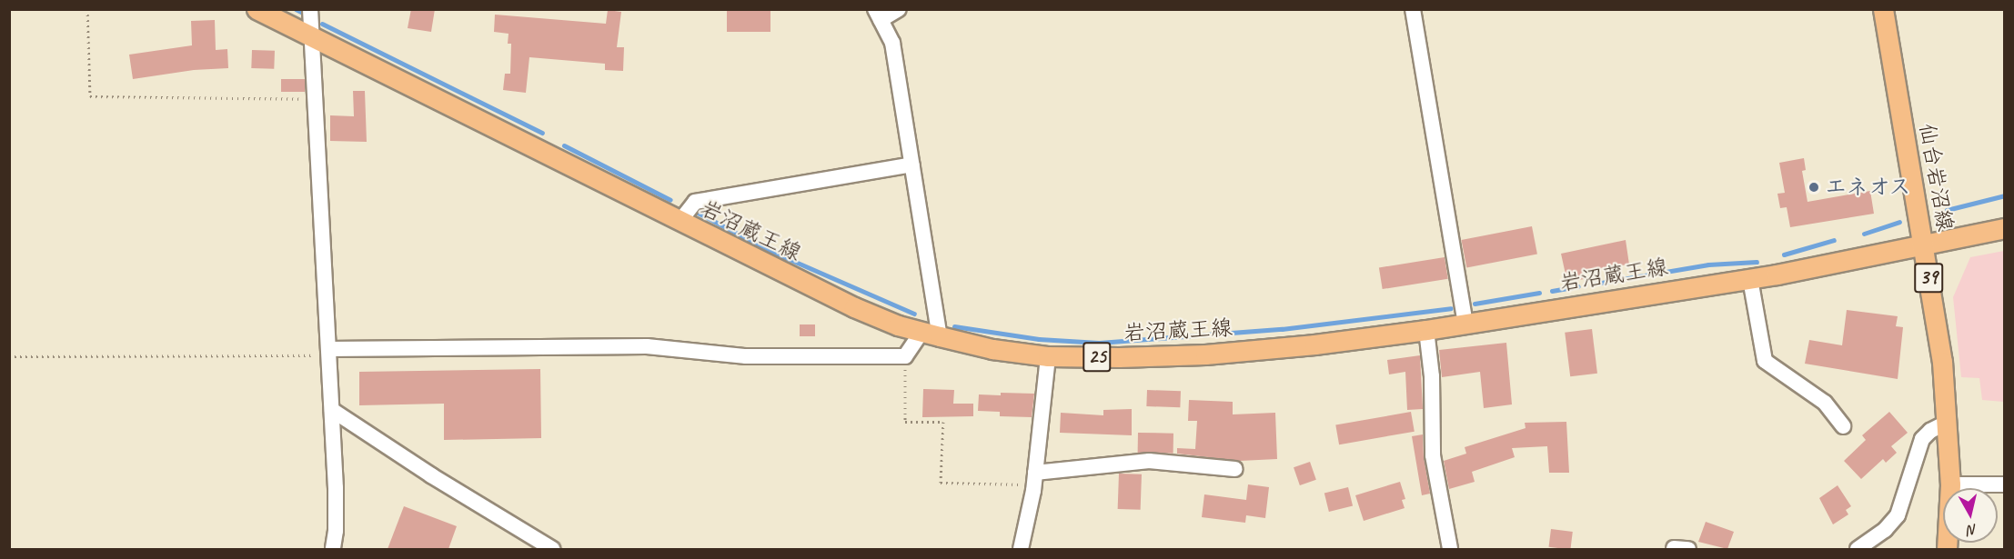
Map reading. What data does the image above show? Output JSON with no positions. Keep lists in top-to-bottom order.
{
  "streets": {
    "main road": [
      "仙台岩沼線",
      "岩沼蔵王線",
      "39",
      "25"
    ]
  },
  "crossings": [
    ["仙台岩沼線", "岩沼蔵王線"]
  ],
  "places": ["エネオス"],
  "north": "bottom"
}
